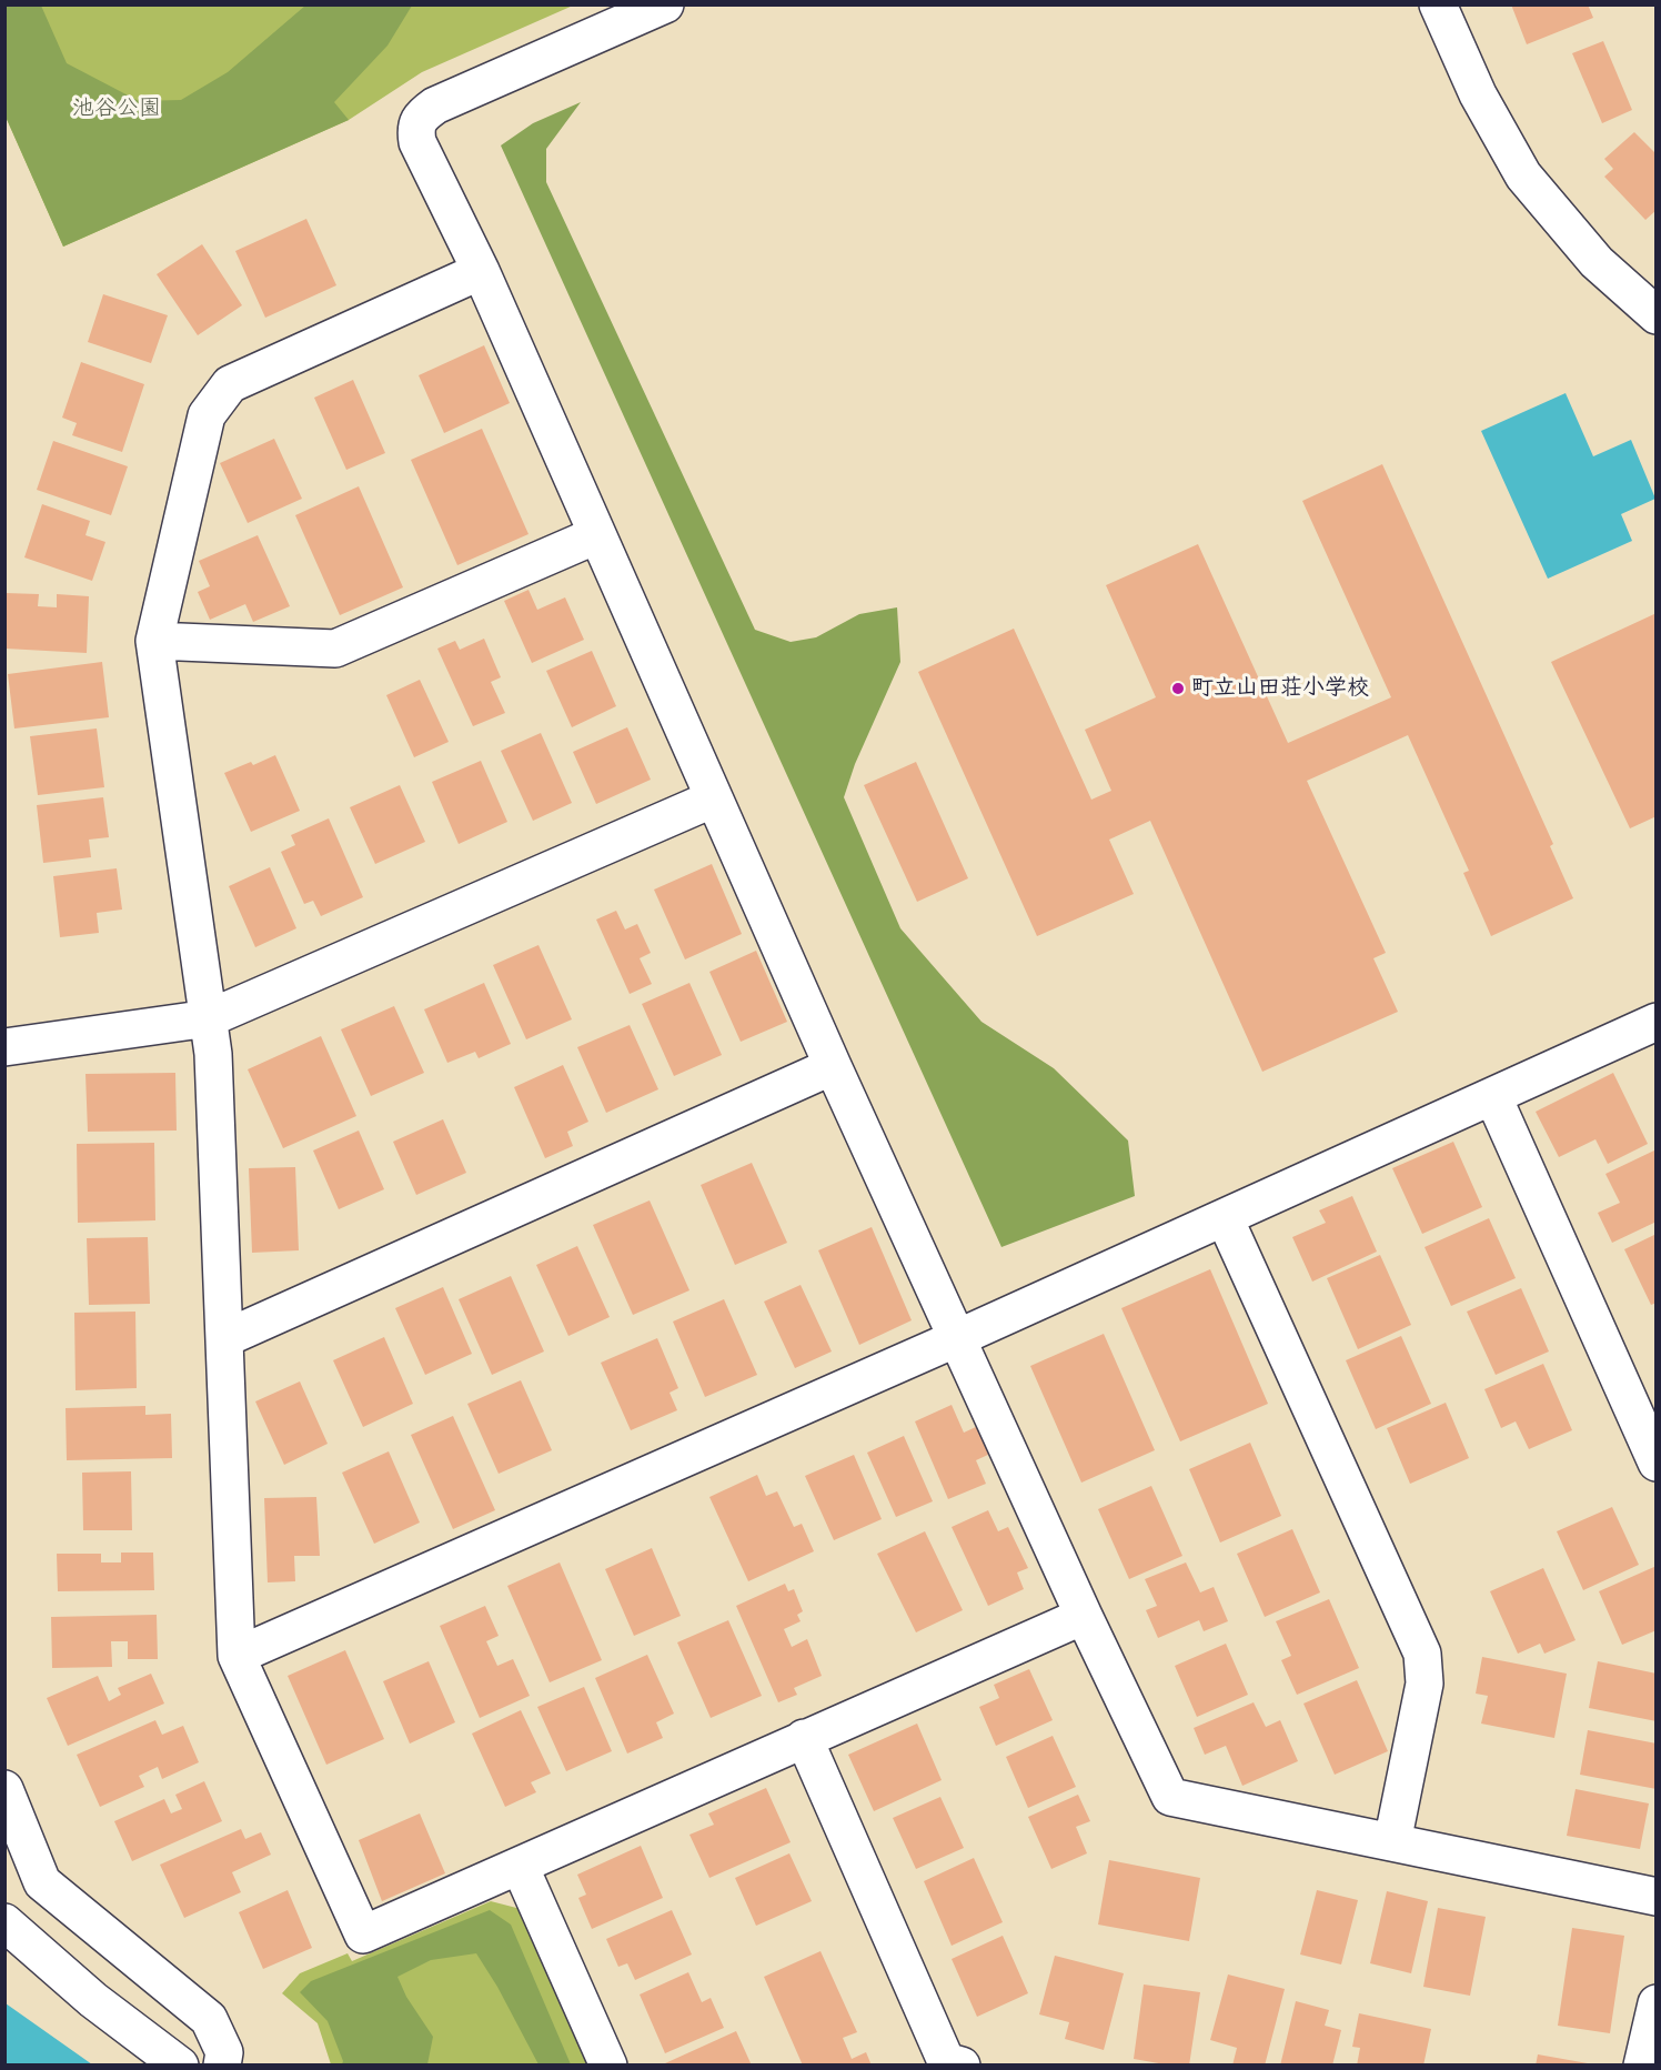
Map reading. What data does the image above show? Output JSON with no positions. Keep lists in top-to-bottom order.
{
  "parks": ["池谷公園"],
  "places": ["町立山田荘小学校"]
}
